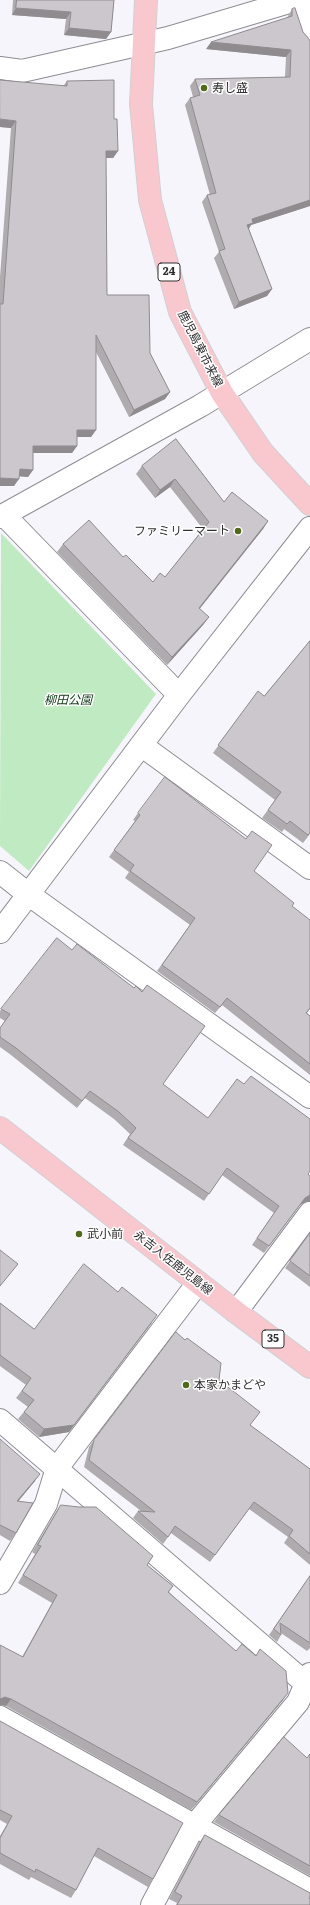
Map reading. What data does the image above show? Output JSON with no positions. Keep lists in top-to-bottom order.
{
  "streets": {
    "main road": [
      "24",
      "鹿児島東市来線",
      "永吉入佐鹿児島線",
      "35"
    ]
  },
  "parks": ["柳田公園"],
  "places": [
    "寿し盛",
    "ファミリーマート",
    "武小前",
    "本家かまどや"
  ]
}
